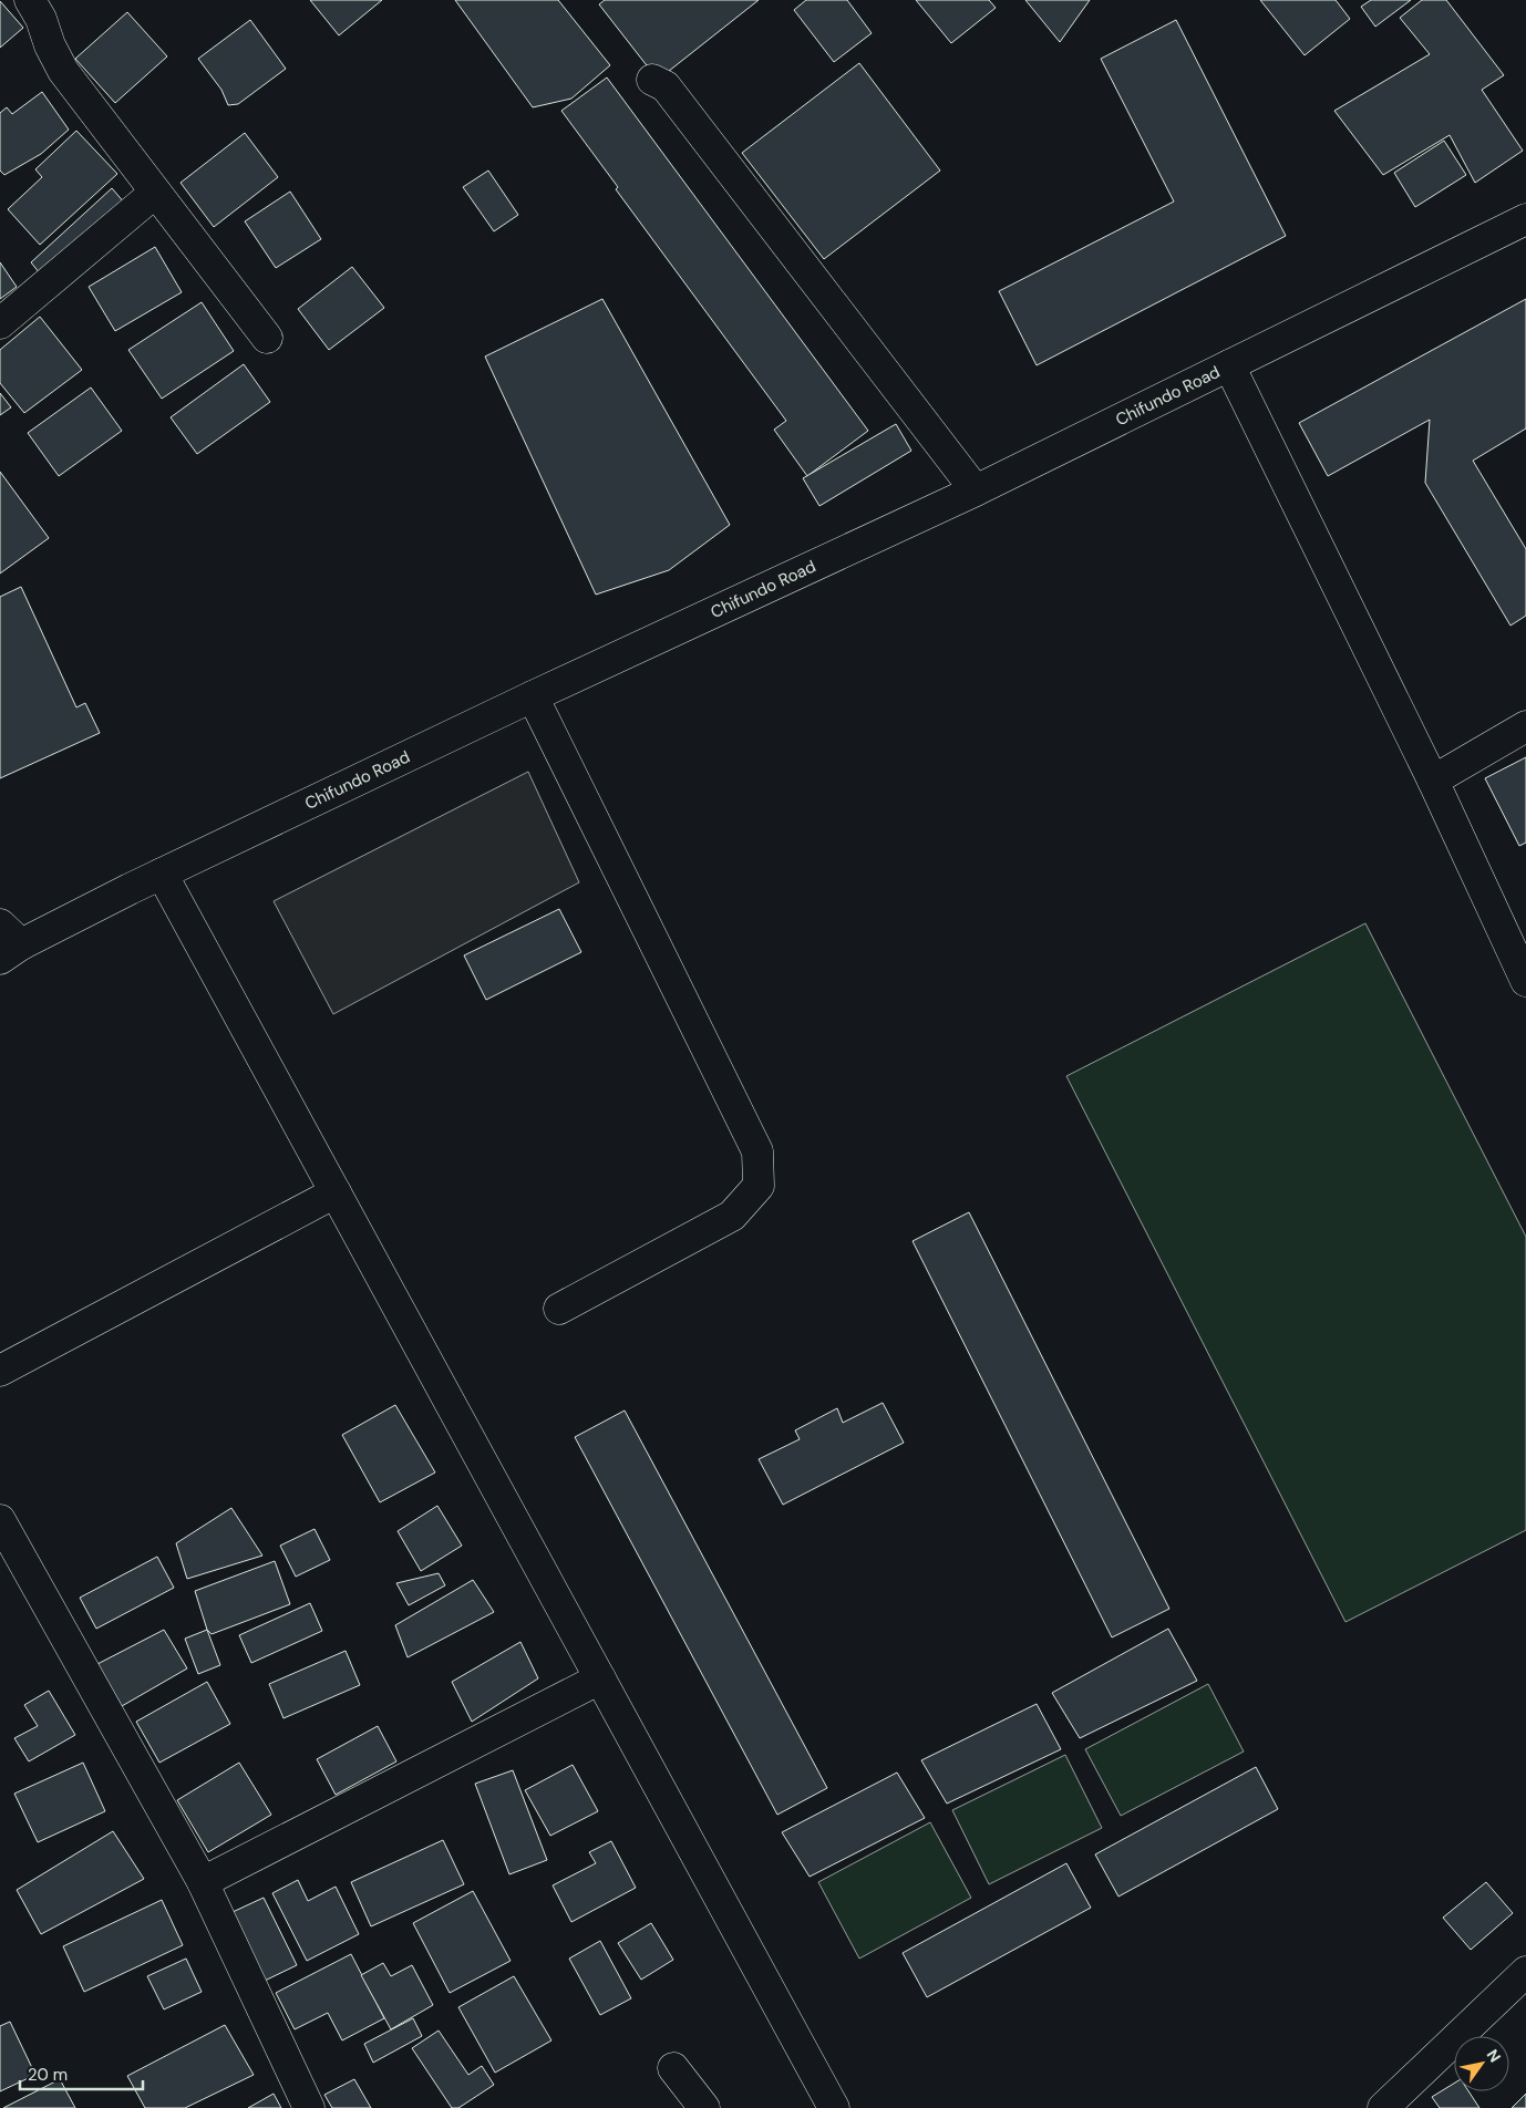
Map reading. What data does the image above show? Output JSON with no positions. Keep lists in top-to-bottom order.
{
  "streets": {
    "street": ["Chifundo Road"]
  },
  "scale_bar": "20 m",
  "north": "top right"
}
